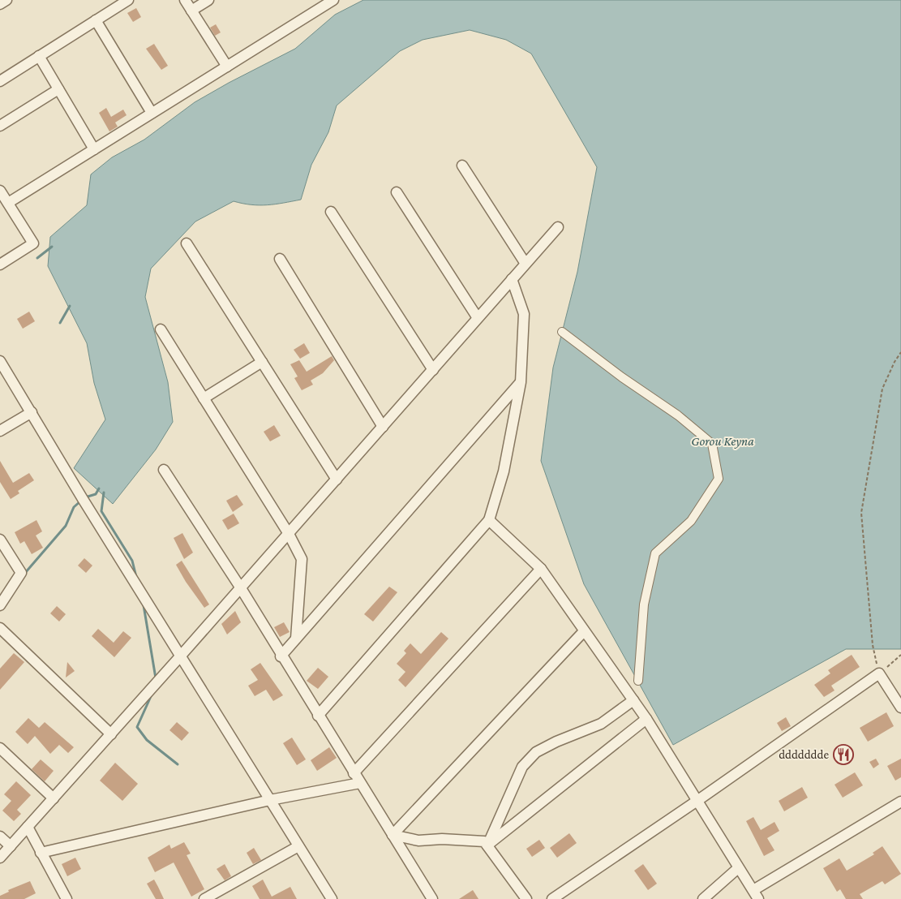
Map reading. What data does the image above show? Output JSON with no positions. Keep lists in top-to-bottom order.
{
  "water": ["Gorou Keyna"],
  "places": {
    "restaurant": ["ddddddde"]
  }
}
